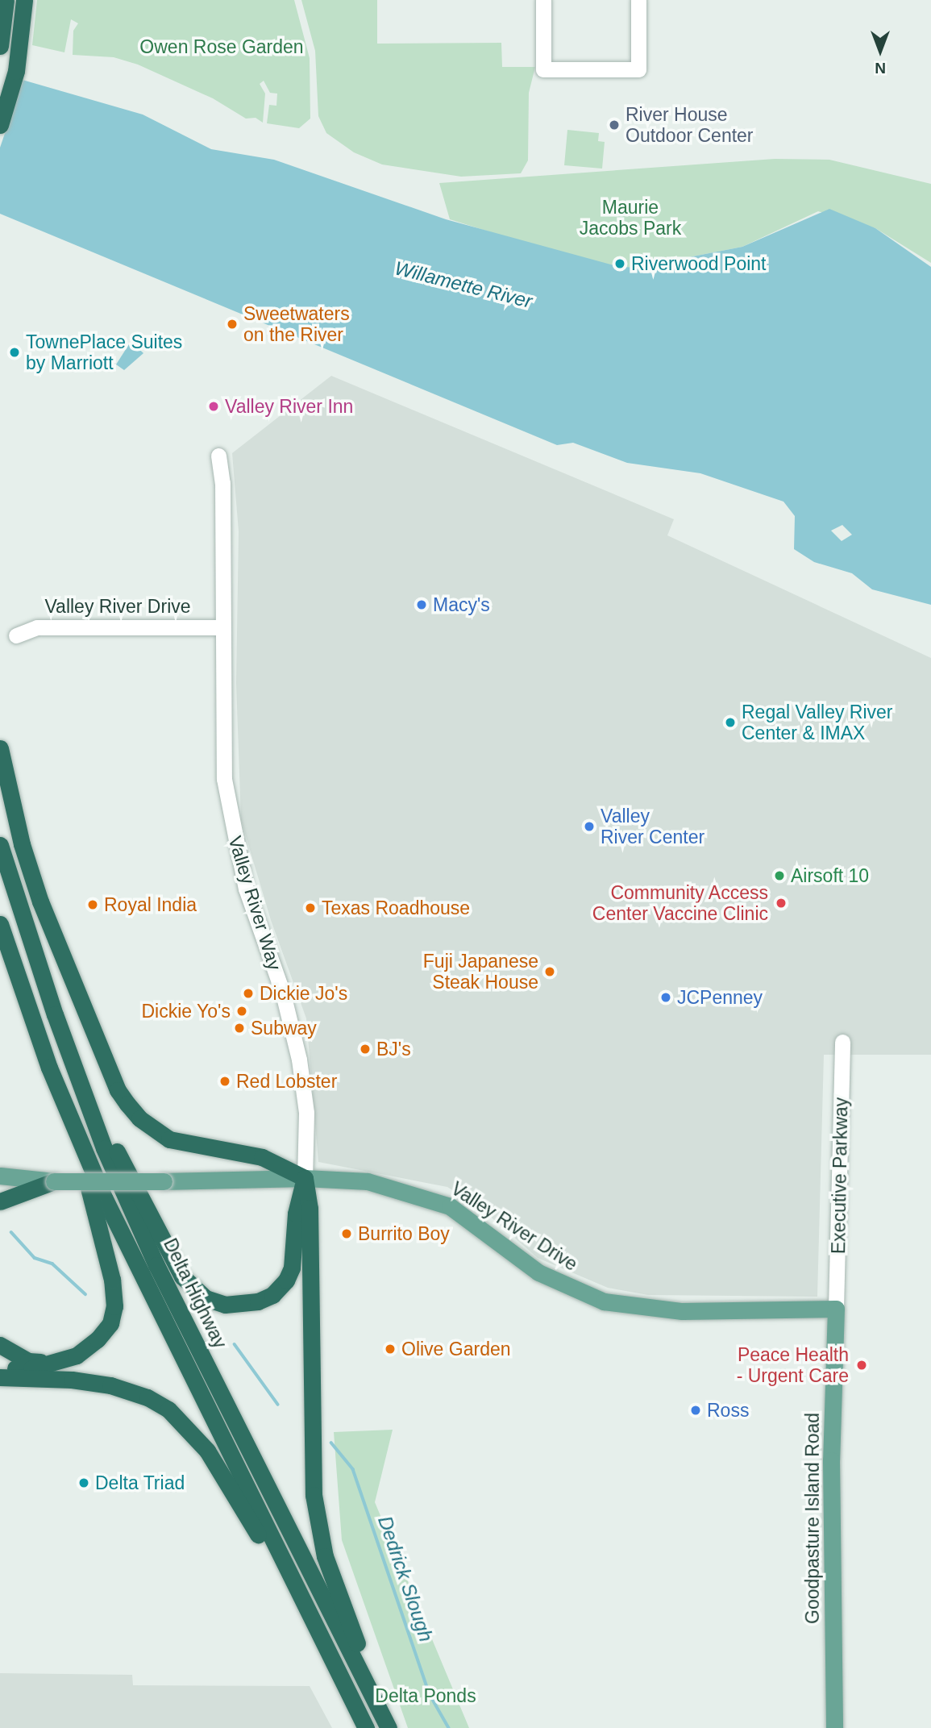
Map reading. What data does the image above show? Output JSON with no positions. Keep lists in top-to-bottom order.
{
  "streets": {
    "highway": ["Delta Highway"],
    "main road": ["Valley River Drive", "Goodpasture Island Road"],
    "street": ["Valley River Way", "Executive Parkway"]
  },
  "crossings": [
    ["Valley River Drive", "Valley River Way"],
    ["Valley River Drive", "Executive Parkway"],
    ["Valley River Drive", "Goodpasture Island Road"],
    ["Executive Parkway", "Goodpasture Island Road"]
  ],
  "water": ["Willamette River", "Dedrick Slough"],
  "parks": ["Owen Rose Garden", "Maurie Jacobs Park", "Delta Ponds"],
  "places": [
    "River House Outdoor Center",
    "Riverwood Point",
    "Sweetwaters on the River",
    "TownePlace Suites by Marriott",
    "Valley River Inn",
    "Macy's",
    "Regal Valley River Center & IMAX",
    "Valley River Center",
    "Airsoft 10",
    "Community Access Center Vaccine Clinic",
    "Royal India",
    "Texas Roadhouse",
    "Fuji Japanese Steak House",
    "Dickie Jo's",
    "JCPenney",
    "Dickie Yo's",
    "Subway",
    "BJ's",
    "Red Lobster",
    "Burrito Boy",
    "Olive Garden",
    "Peace Health - Urgent Care",
    "Ross",
    "Delta Triad"
  ],
  "north": "bottom"
}
